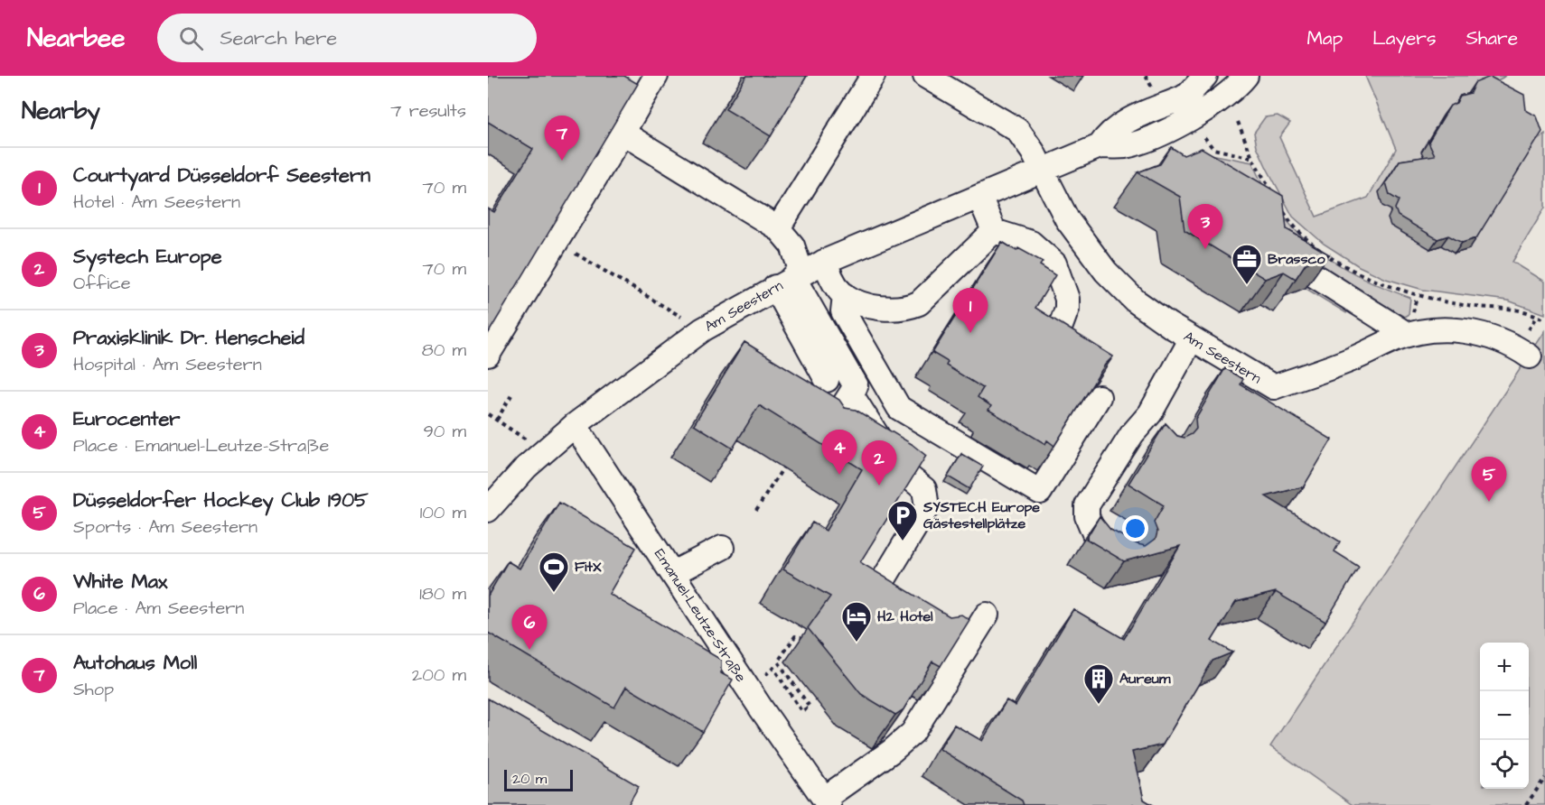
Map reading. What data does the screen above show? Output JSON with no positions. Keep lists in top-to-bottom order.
{
  "streets": {
    "street": ["Am Seestern", "Emanuel-Leutze-Straße"]
  },
  "crossings": [
    ["Am Seestern", "Emanuel-Leutze-Straße"]
  ],
  "places": {
    "office": ["Brassco"],
    "parking": ["SYSTECH Europe Gästestellplätze"],
    "sports": ["FitX"],
    "hotel": ["H2 Hotel"],
    "building": ["Aureum"]
  },
  "scale_bar": "20 m",
  "page": {
    "header": "Nearbee",
    "search": "Search here",
    "nav": ["Map", "Layers", "Share"],
    "heading": ["Nearby", "7 results"],
    "pins": [
      "7",
      "3",
      "1",
      "4",
      "2",
      "5",
      "6"
    ],
    "list": [
      {
        "mark": "1",
        "name": "Courtyard Düsseldorf Seestern",
        "note": "Hotel · Am Seestern",
        "value": "70 m"
      },
      {
        "mark": "2",
        "name": "Systech Europe",
        "note": "Office",
        "value": "70 m"
      },
      {
        "mark": "3",
        "name": "Praxisklinik Dr. Henscheid",
        "note": "Hospital · Am Seestern",
        "value": "80 m"
      },
      {
        "mark": "4",
        "name": "Eurocenter",
        "note": "Place · Emanuel-Leutze-Straße",
        "value": "90 m"
      },
      {
        "mark": "5",
        "name": "Düsseldorfer Hockey Club 1905",
        "note": "Sports · Am Seestern",
        "value": "100 m"
      },
      {
        "mark": "6",
        "name": "White Max",
        "note": "Place · Am Seestern",
        "value": "180 m"
      },
      {
        "mark": "7",
        "name": "Autohaus Moll",
        "note": "Shop",
        "value": "200 m"
      }
    ],
    "map_buttons": ["+", "−"],
    "scale": "20 m"
  }
}
